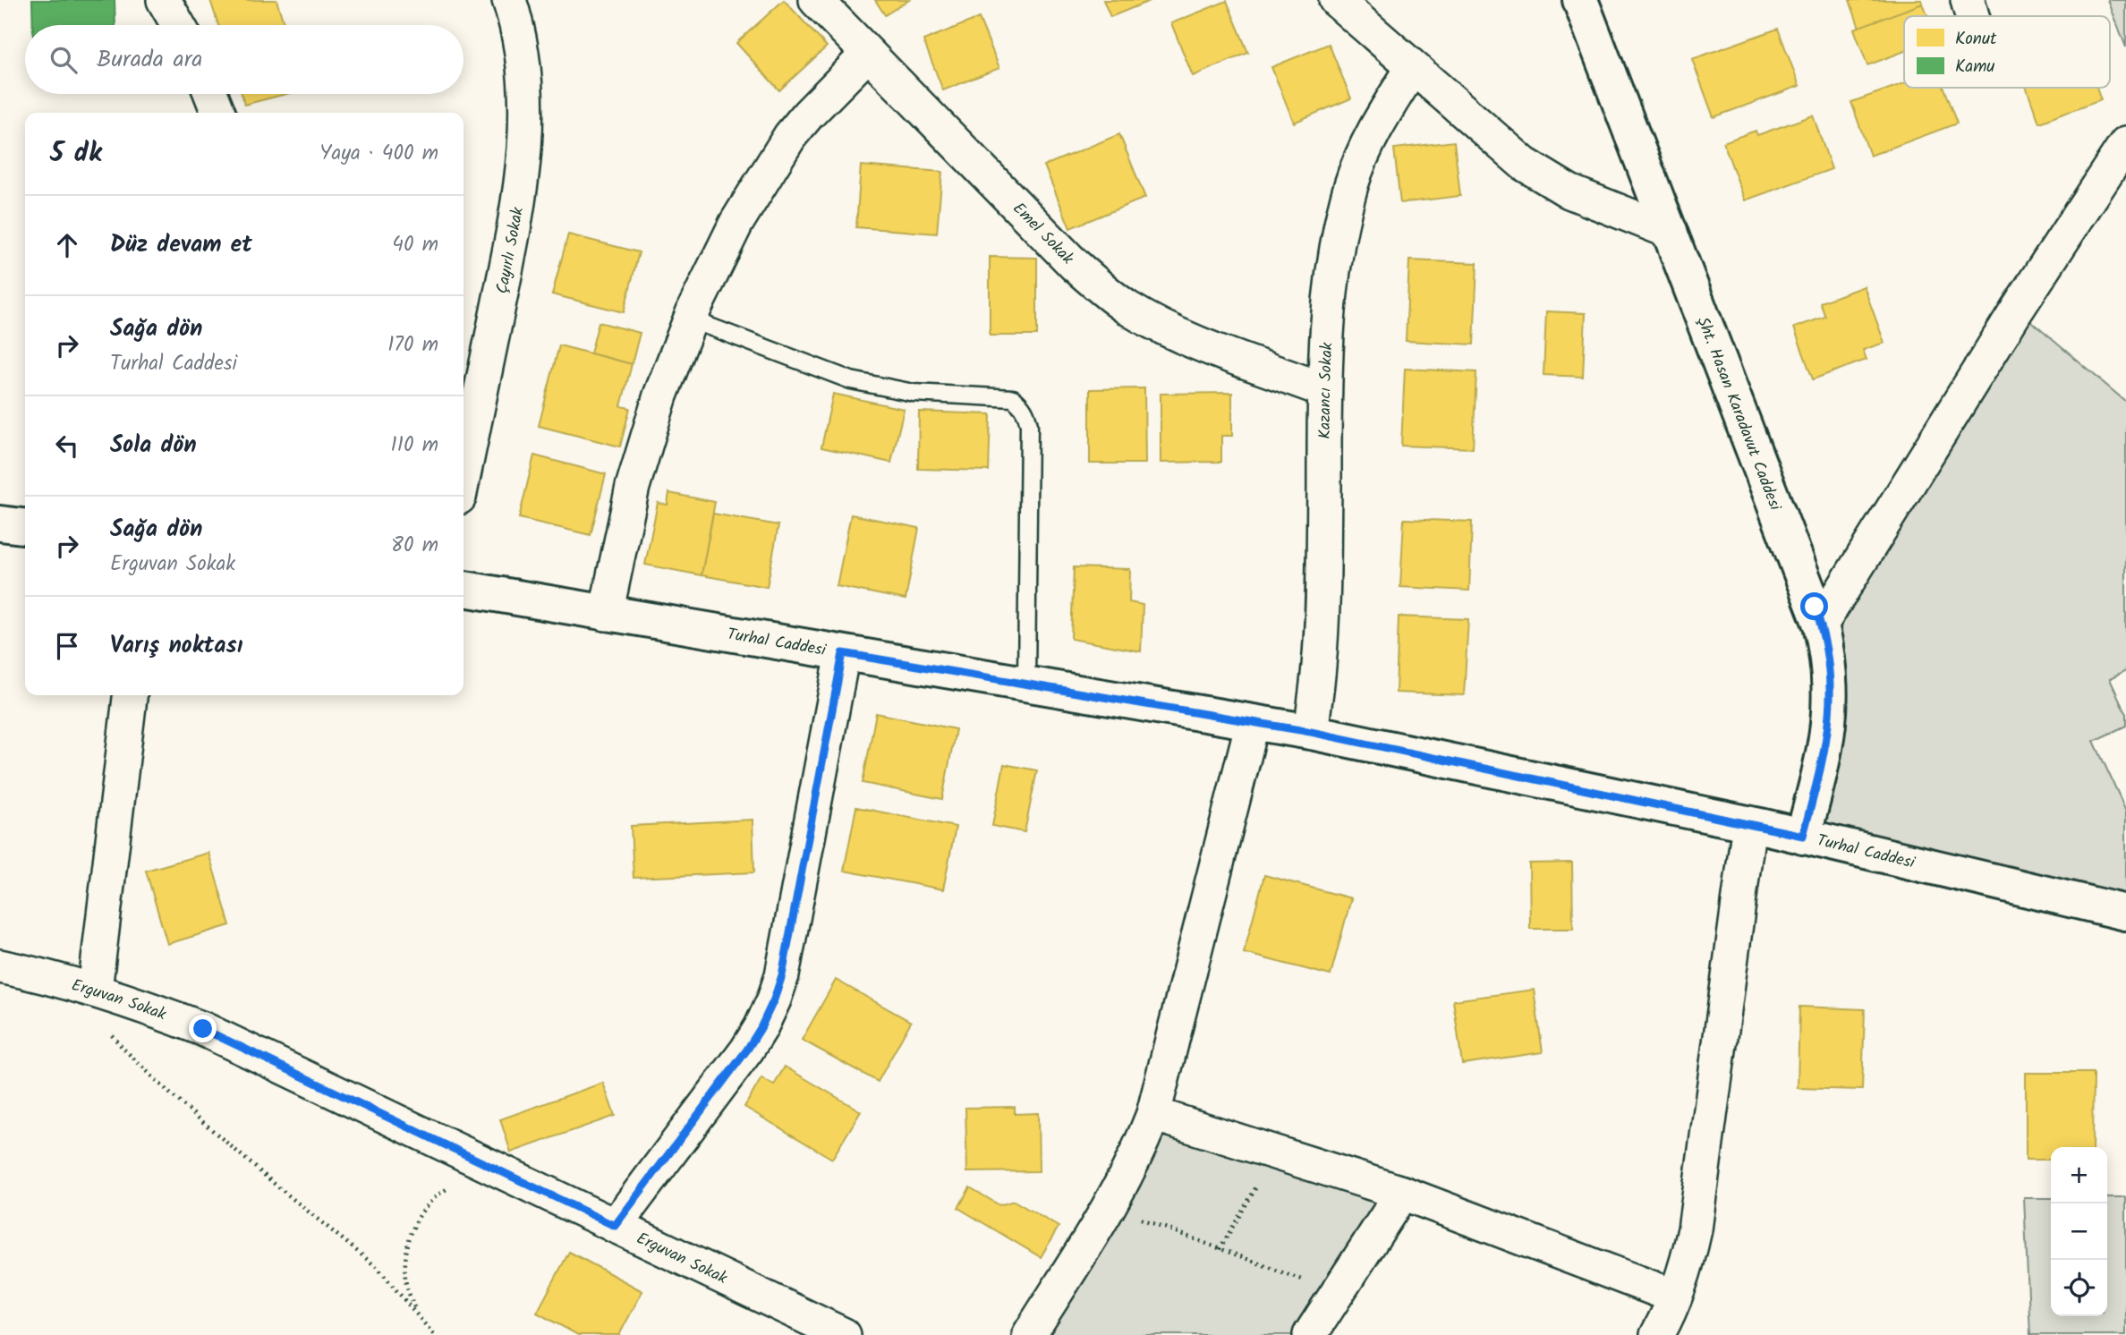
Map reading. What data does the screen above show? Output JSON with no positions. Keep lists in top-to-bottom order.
{
  "streets": {
    "street": [
      "Emel Sokak",
      "Çayırlı Sokak",
      "Kazancı Sokak",
      "Şht. Hasan Karadavut Caddesi",
      "Turhal Caddesi",
      "Erguvan Sokak"
    ]
  },
  "crossings": [
    ["Emel Sokak", "Kazancı Sokak"],
    ["Kazancı Sokak", "Turhal Caddesi"],
    ["Şht. Hasan Karadavut Caddesi", "Turhal Caddesi"]
  ],
  "legend": ["Konut", "Kamu"],
  "page": {
    "search": "Burada ara",
    "heading": ["5 dk", "Yaya · 400 m"],
    "list": [
      ["Düz devam et", "40 m"],
      ["Sağa dön", "Turhal Caddesi", "170 m"],
      ["Sola dön", "110 m"],
      ["Sağa dön", "Erguvan Sokak", "80 m"],
      "Varış noktası"
    ],
    "map_buttons": ["+", "−"]
  }
}
